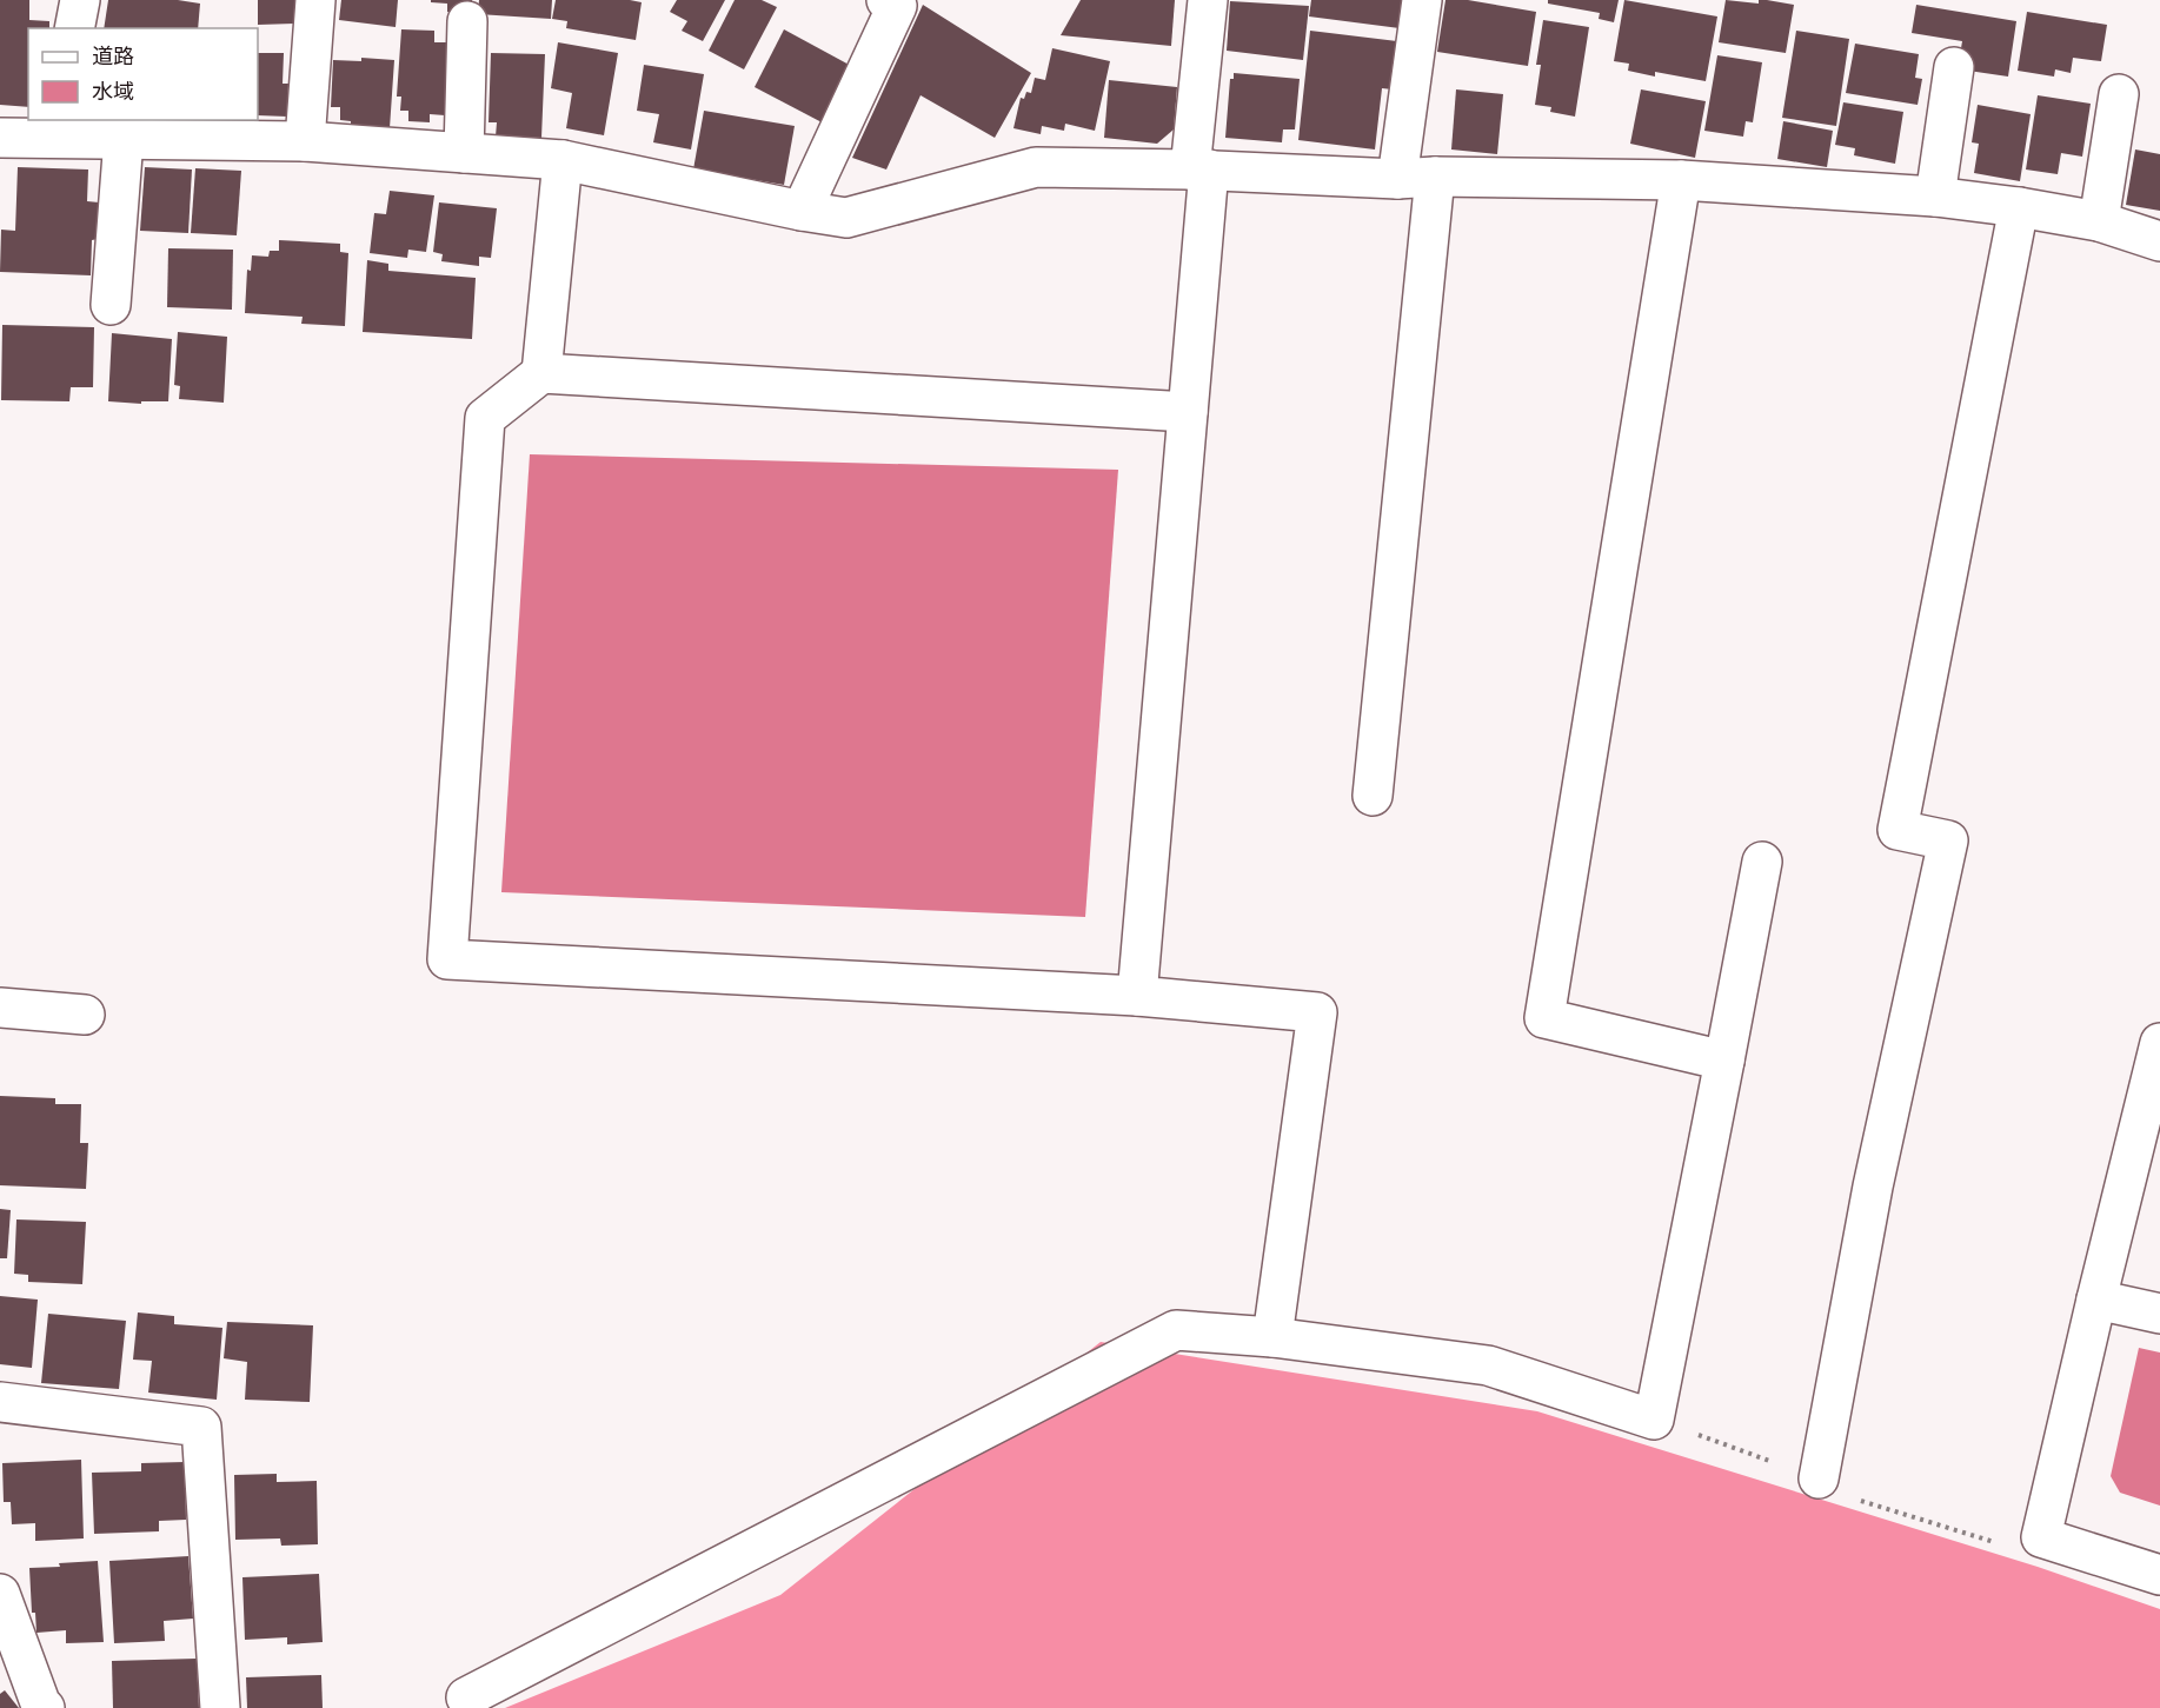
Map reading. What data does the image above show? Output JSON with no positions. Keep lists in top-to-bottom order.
{
  "legend": ["道路", "水域"]
}
